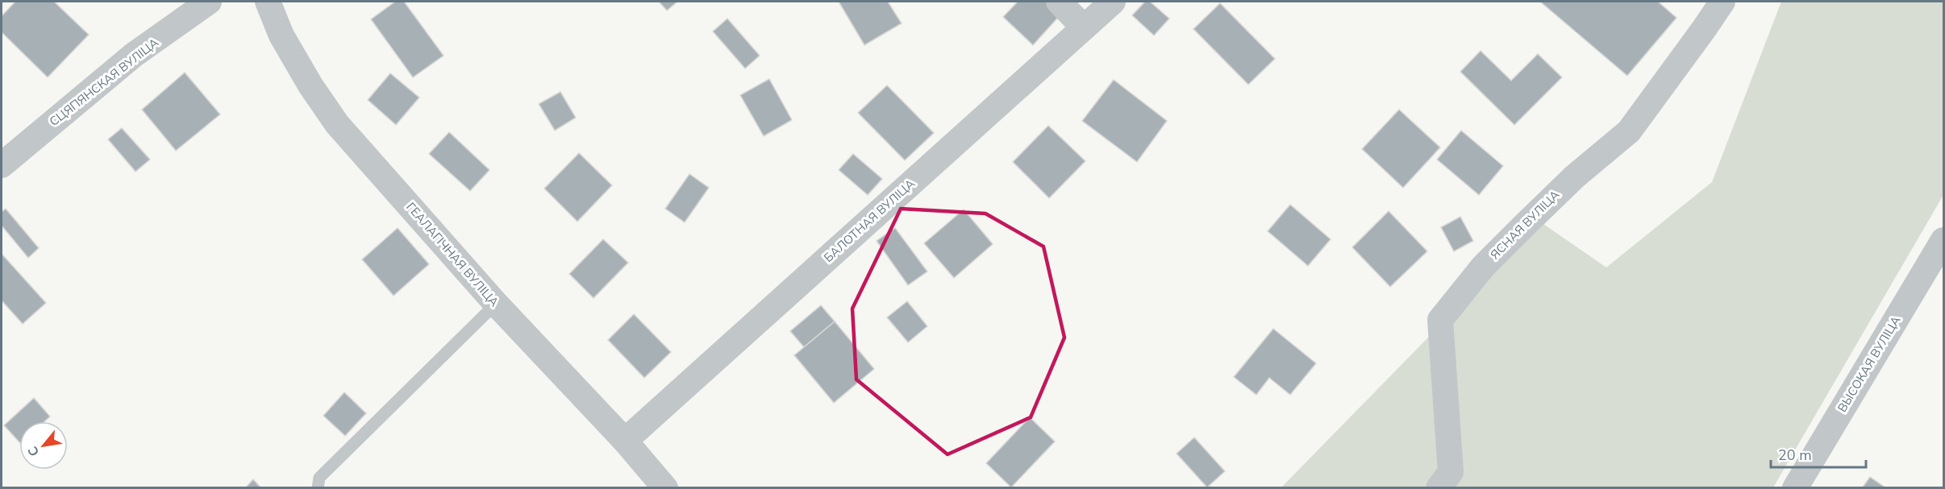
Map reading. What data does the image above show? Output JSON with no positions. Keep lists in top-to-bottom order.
{
  "streets": {
    "street": [
      "СЦЯПЯНСКАЯ ВУЛІЦА",
      "БАЛОТНАЯ ВУЛІЦА",
      "ЯСНАЯ ВУЛІЦА",
      "ГЕАЛАГІЧНАЯ ВУЛІЦА",
      "ВЫСОКАЯ ВУЛІЦА"
    ]
  },
  "crossings": [
    ["БАЛОТНАЯ ВУЛІЦА", "ГЕАЛАГІЧНАЯ ВУЛІЦА"]
  ],
  "scale_bar": "20 m",
  "north": "bottom left"
}
